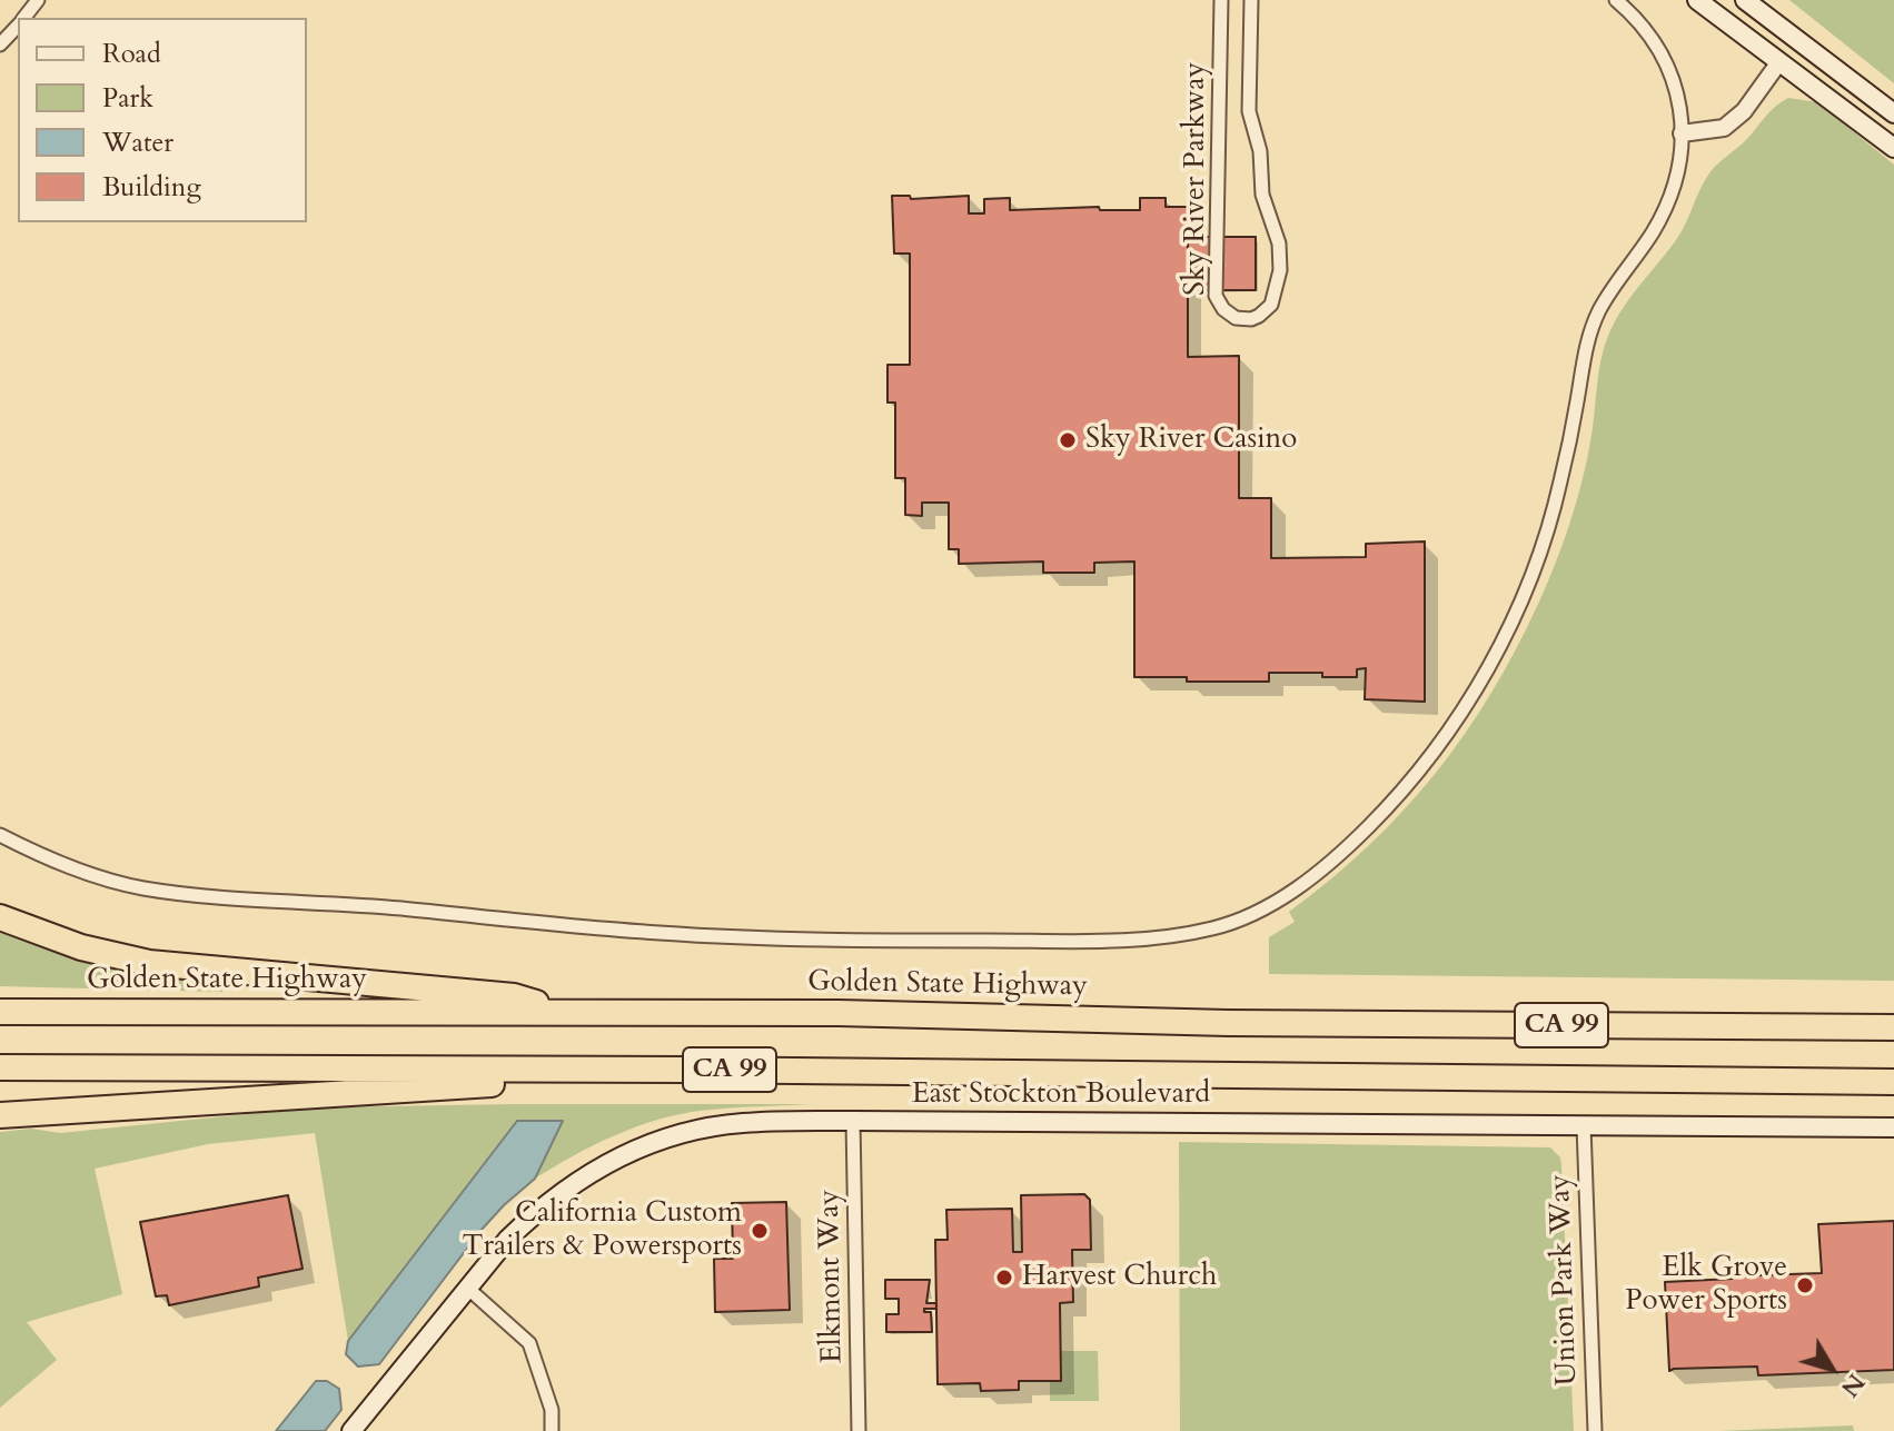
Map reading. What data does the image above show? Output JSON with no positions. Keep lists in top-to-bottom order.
{
  "streets": {
    "highway": ["Golden State Highway", "CA 99"],
    "main road": ["East Stockton Boulevard"],
    "street": ["Sky River Parkway", "Elkmont Way", "Union Park Way"]
  },
  "crossings": [
    ["East Stockton Boulevard", "Elkmont Way"],
    ["East Stockton Boulevard", "Union Park Way"]
  ],
  "places": [
    "Sky River Casino",
    "California Custom Trailers & Powersports",
    "Harvest Church",
    "Elk Grove Power Sports"
  ],
  "legend": [
    "Road",
    "Park",
    "Water",
    "Building"
  ],
  "north": "bottom right"
}
